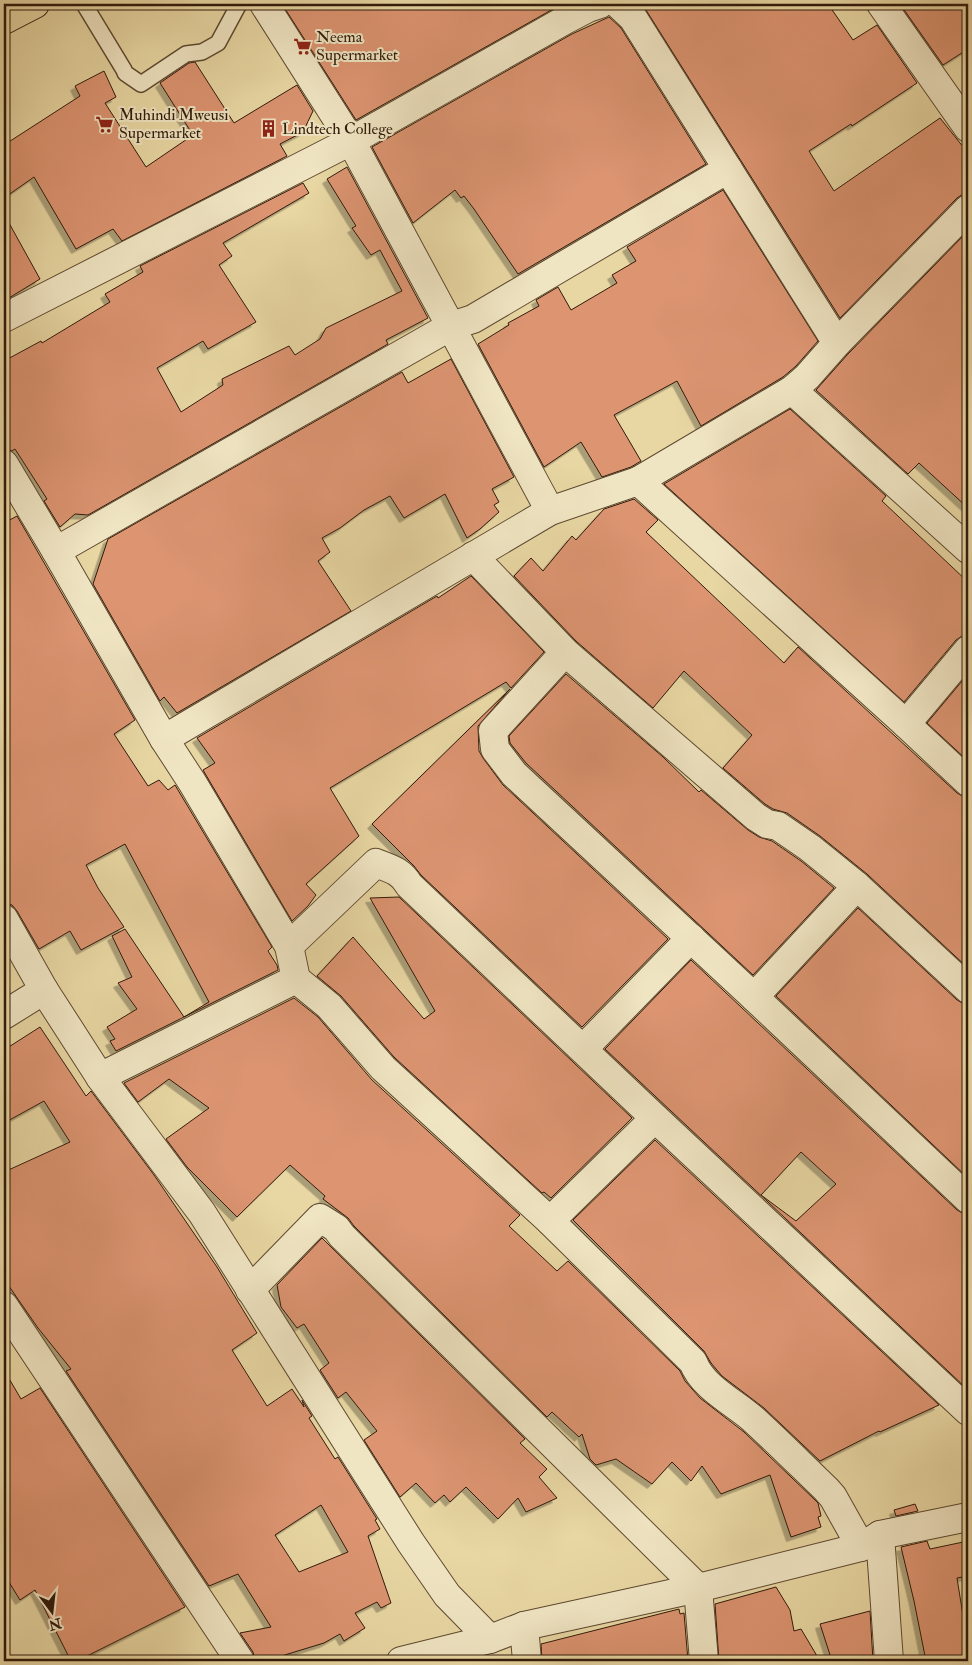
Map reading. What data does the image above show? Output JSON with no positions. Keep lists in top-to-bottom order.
{
  "places": {
    "supermarket": ["Neema Supermarket", "Muhindi Mweusi Supermarket"],
    "building": ["Lindtech College"]
  },
  "north": "bottom"
}
